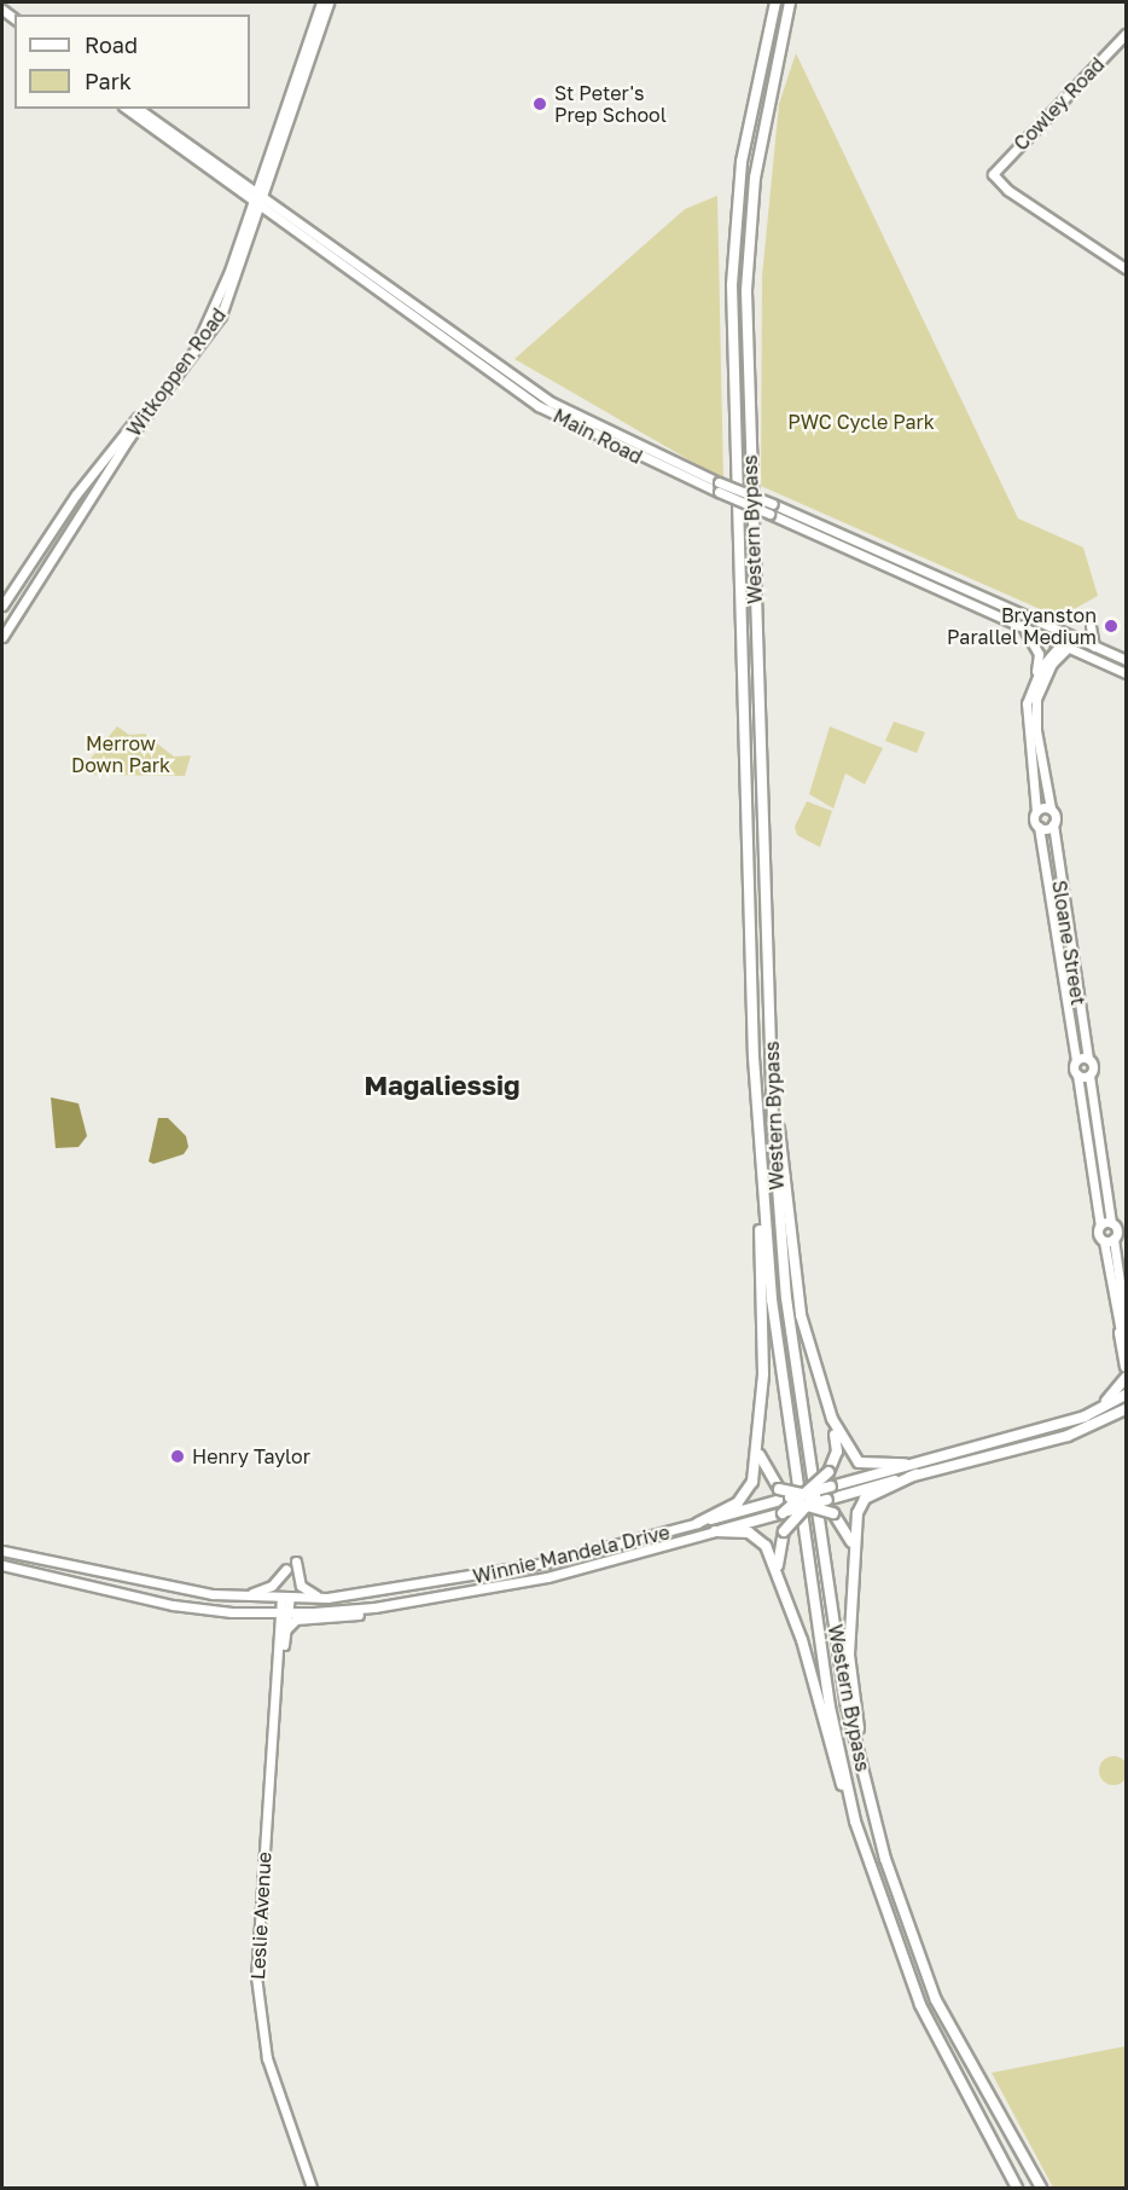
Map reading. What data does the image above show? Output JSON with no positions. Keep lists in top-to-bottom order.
{
  "streets": {
    "highway": ["Western Bypass"],
    "main road": [
      "Cowley Road",
      "Witkoppen Road",
      "Main Road",
      "Sloane Street",
      "Winnie Mandela Drive",
      "Leslie Avenue"
    ]
  },
  "crossings": [
    ["Witkoppen Road", "Main Road"],
    ["Winnie Mandela Drive", "Leslie Avenue"]
  ],
  "districts": ["Magaliessig"],
  "parks": ["PWC Cycle Park", "Merrow Down Park"],
  "places": ["St Peter's Prep School", "Bryanston Parallel Medium", "Henry Taylor"],
  "legend": ["Road", "Park"]
}
